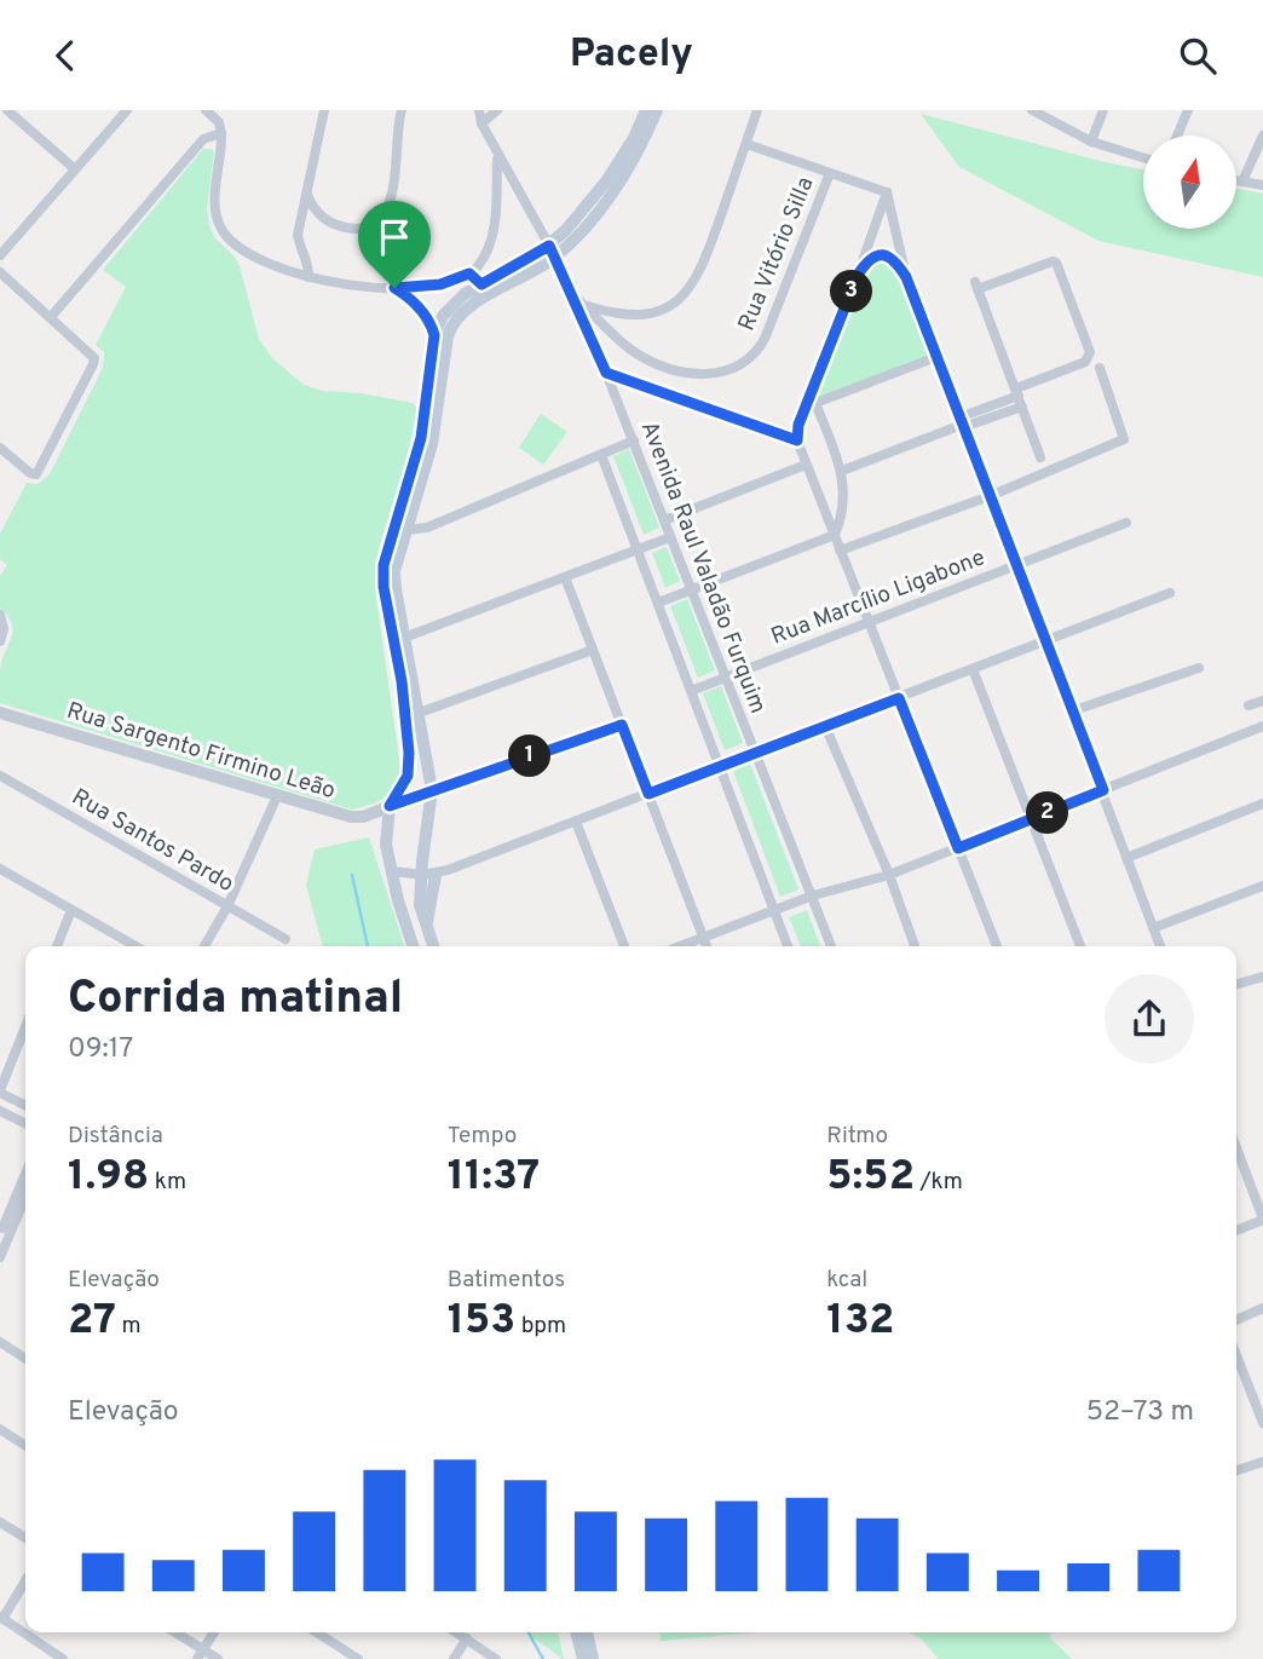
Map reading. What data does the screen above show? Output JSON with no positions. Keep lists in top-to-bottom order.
{
  "streets": {
    "street": [
      "Rua Vitório Silla",
      "Avenida Raul Valadão Furquim",
      "Rua Marcílio Ligabone",
      "Rua Sargento Firmino Leão",
      "Rua Santos Pardo"
    ]
  },
  "crossings": [
    ["Rua Vitório Silla", "Avenida Raul Valadão Furquim"],
    ["Avenida Raul Valadão Furquim", "Rua Marcílio Ligabone"]
  ],
  "north": "top",
  "page": {
    "header": "Pacely",
    "pins": ["3", "1", "2"],
    "heading": ["Corrida matinal", "09:17"],
    "stats": [
      ["Distância", "1.98 km"],
      ["Tempo", "11:37"],
      ["Ritmo", "5:52 /km"],
      ["Elevação", "27 m"],
      ["Batimentos", "153 bpm"],
      ["kcal", "132"]
    ],
    "chart": ["Elevação", "52–73 m"]
  }
}
